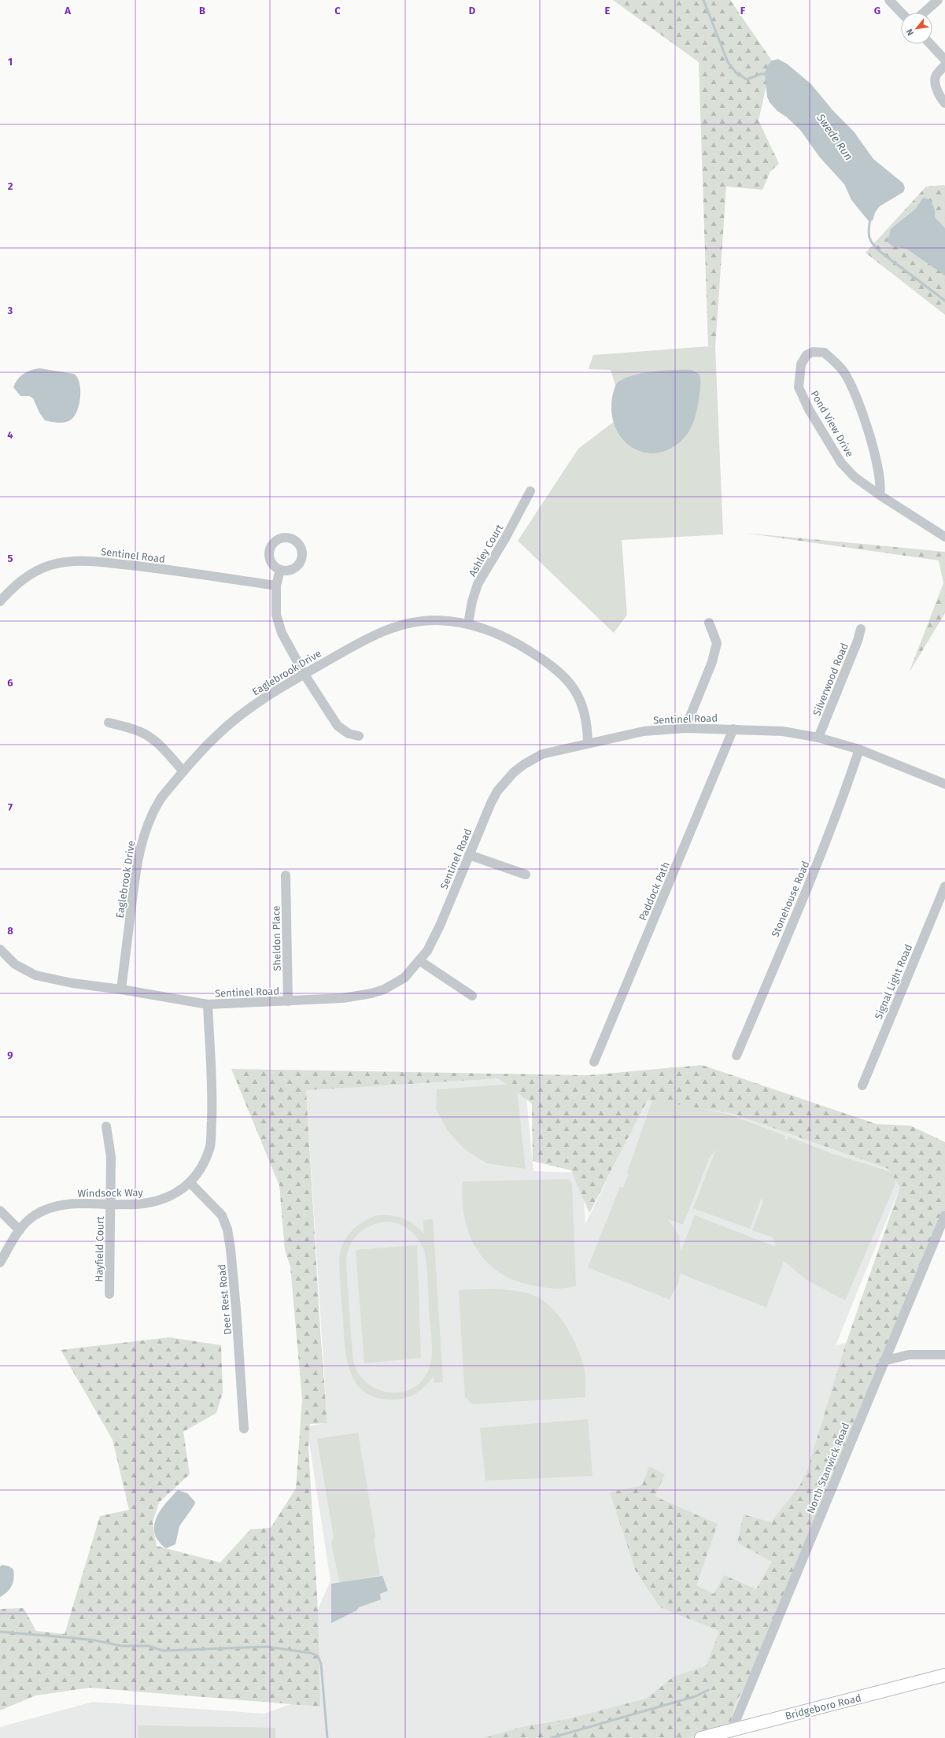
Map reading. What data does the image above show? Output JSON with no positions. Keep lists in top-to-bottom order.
{
  "streets": {
    "main road": ["Bridgeboro Road"],
    "street": [
      "Pond View Drive",
      "Ashley Court",
      "Sentinel Road",
      "Eaglebrook Drive",
      "Silverwood Road",
      "Paddock Path",
      "Stonehouse Road",
      "Sheldon Place",
      "Signal Light Road",
      "Windsock Way",
      "Hayfield Court",
      "Deer Rest Road",
      "North Stanwick Road"
    ]
  },
  "crossings": [
    ["Ashley Court", "Eaglebrook Drive"],
    ["Sentinel Road", "Eaglebrook Drive"],
    ["Sentinel Road", "Silverwood Road"],
    ["Sentinel Road", "Paddock Path"],
    ["Sentinel Road", "Stonehouse Road"],
    ["Sentinel Road", "Sheldon Place"],
    ["Sentinel Road", "Windsock Way"],
    ["Windsock Way", "Hayfield Court"],
    ["Windsock Way", "Deer Rest Road"],
    ["North Stanwick Road", "Bridgeboro Road"]
  ],
  "water": ["Swede Run"],
  "north": "bottom left",
  "grid": {
    "columns": [
      "A",
      "B",
      "C",
      "D",
      "E",
      "F",
      "G"
    ],
    "rows": [
      "1",
      "2",
      "3",
      "4",
      "5",
      "6",
      "7",
      "8",
      "9"
    ]
  }
}
